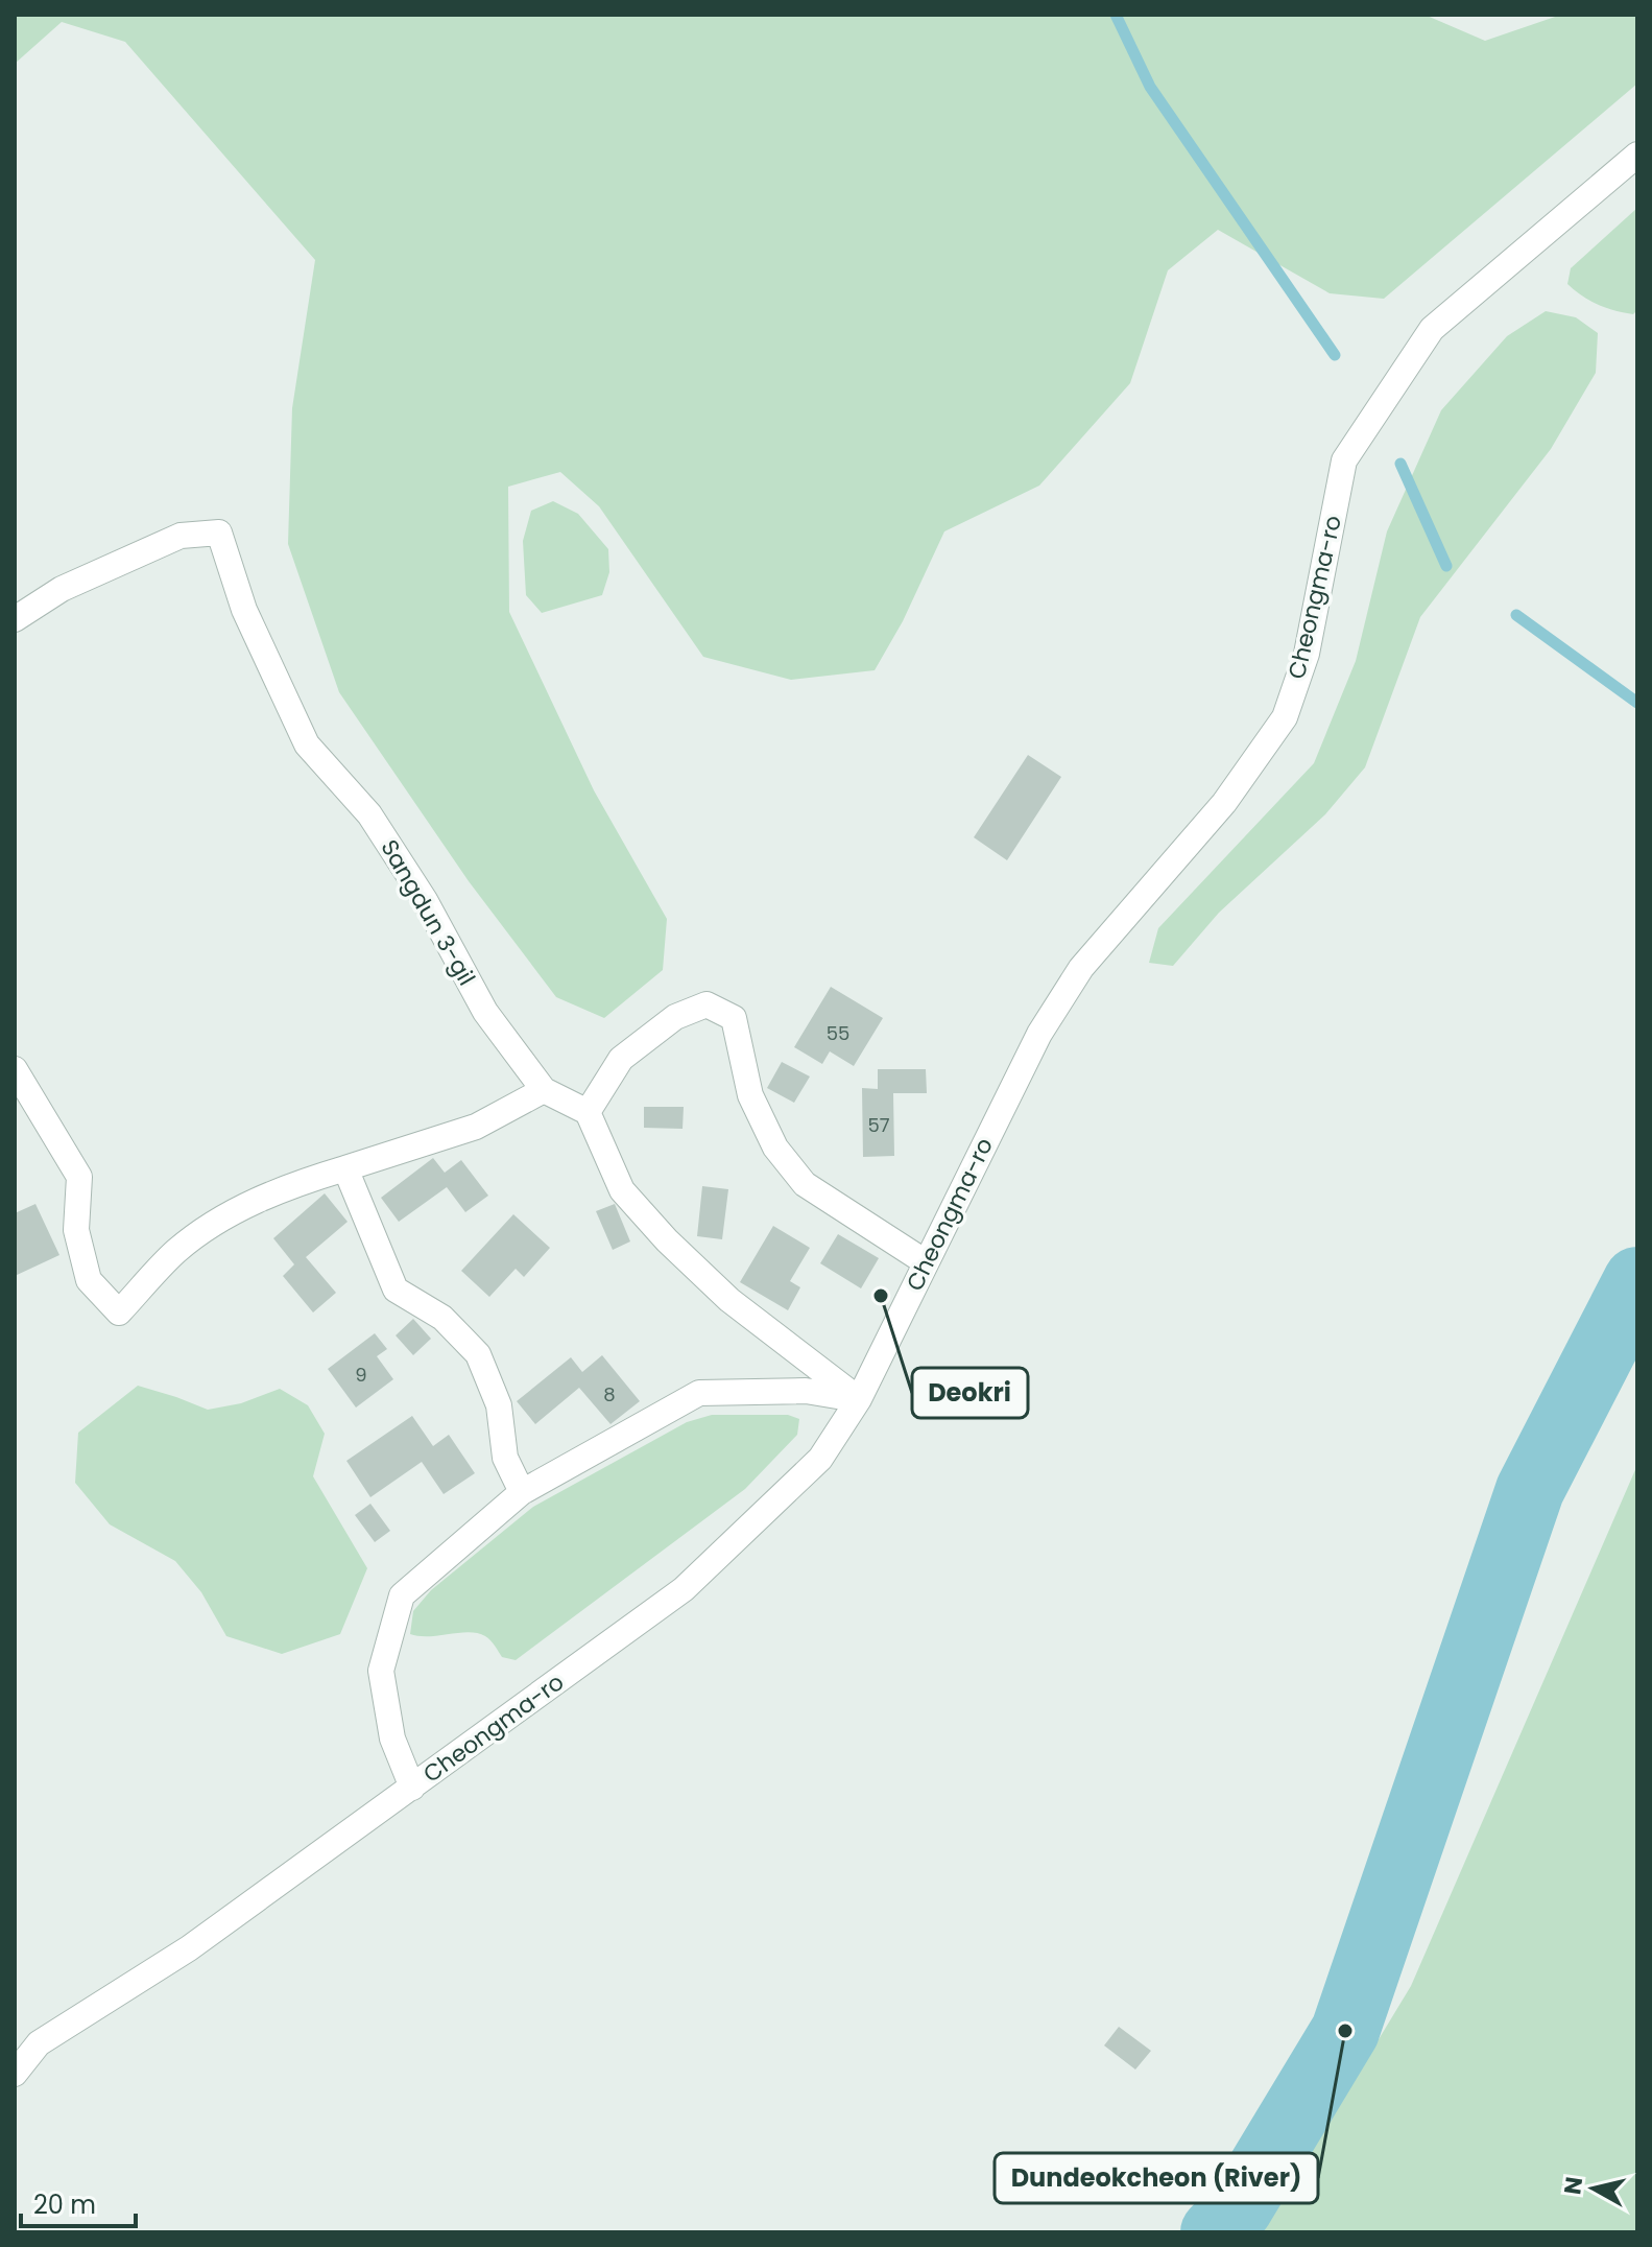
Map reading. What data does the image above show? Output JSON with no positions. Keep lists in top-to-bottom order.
{
  "streets": {
    "street": ["Cheongma-ro", "Sangdun 3-gil"]
  },
  "places": ["Deokri", "Dundeokcheon (River)"],
  "house_numbers": [
    "55",
    "57",
    "9",
    "8"
  ],
  "scale_bar": "20 m",
  "north": "left"
}
